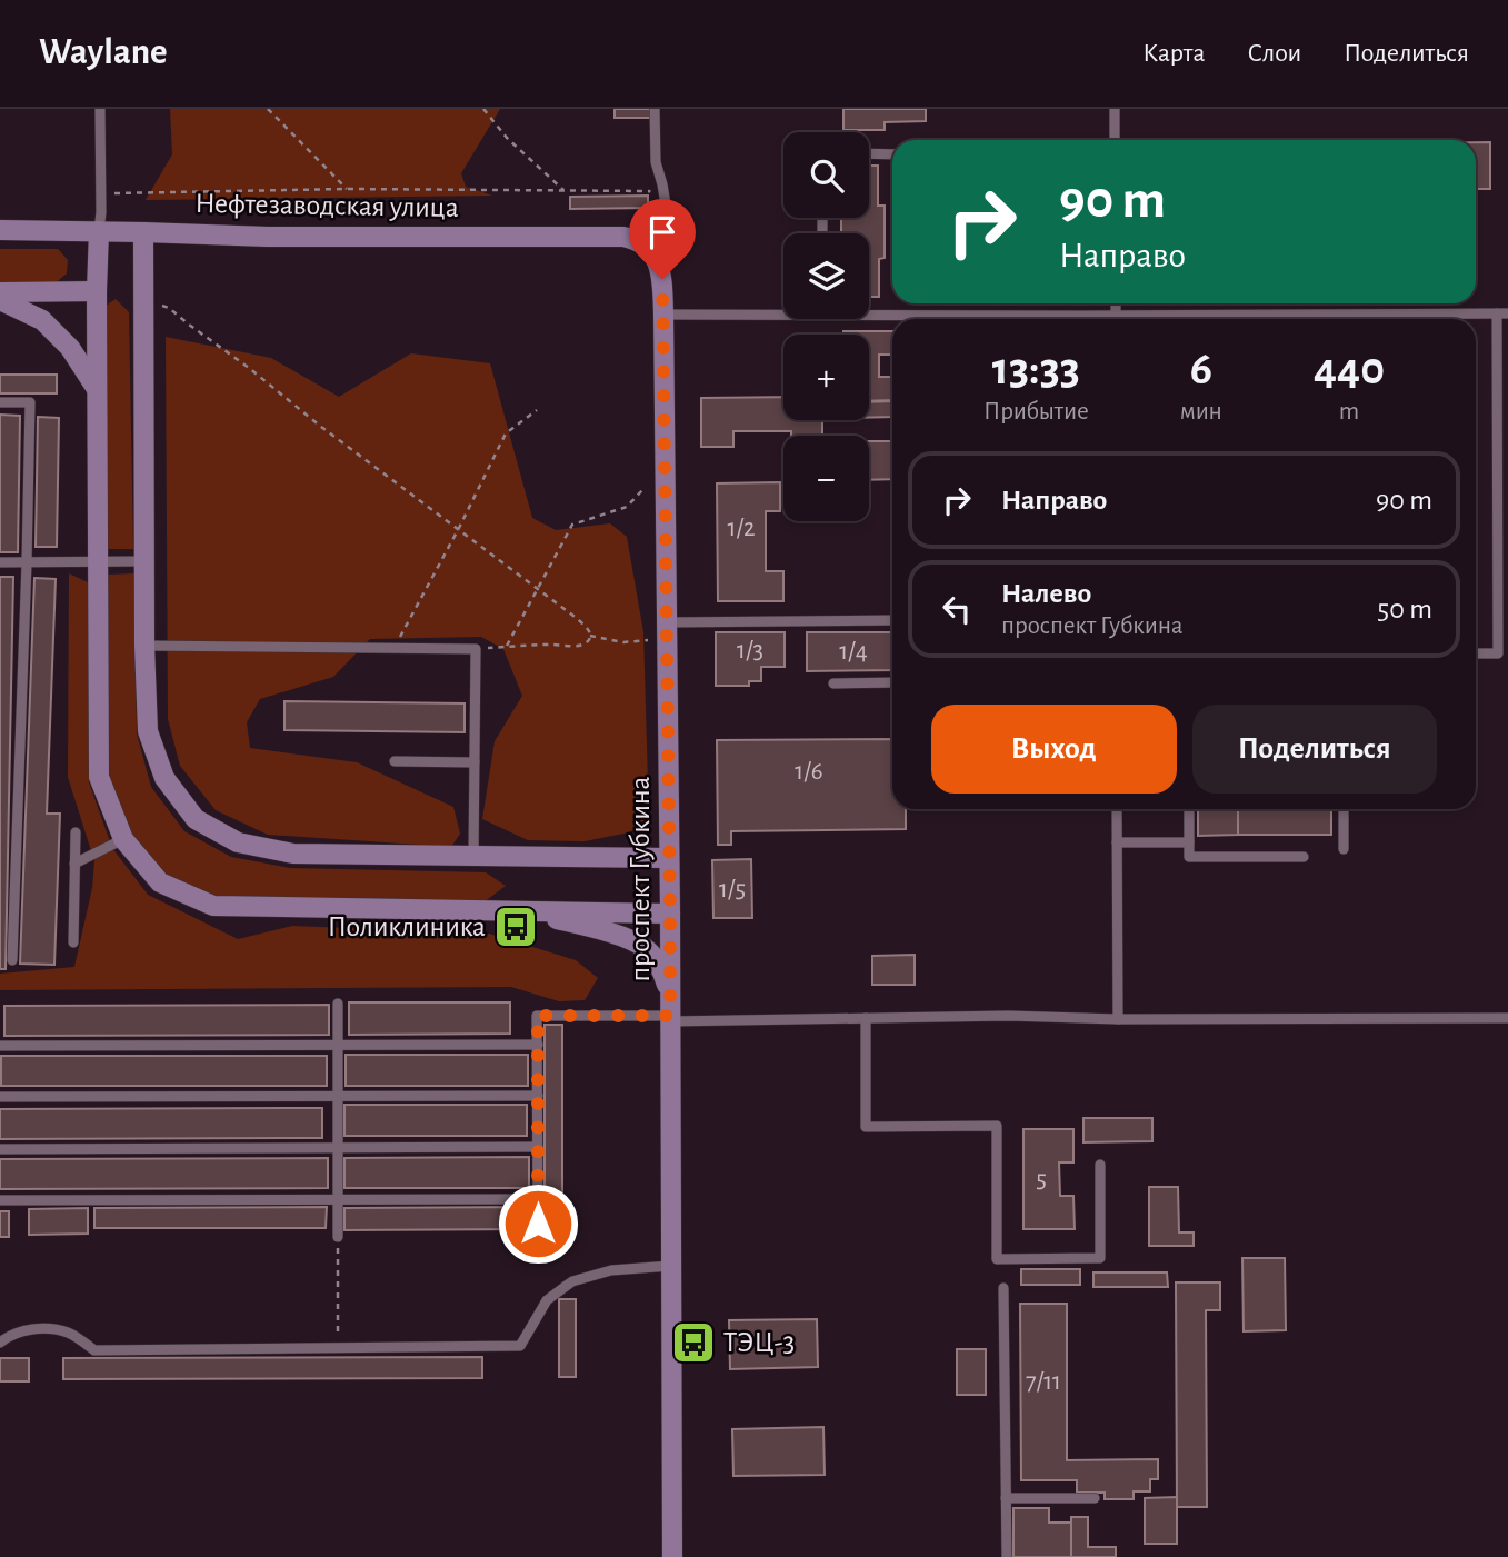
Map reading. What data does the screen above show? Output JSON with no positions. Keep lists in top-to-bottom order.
{
  "streets": {
    "main road": ["Нефтезаводская улица", "проспект Губкина"]
  },
  "crossings": [
    ["Нефтезаводская улица", "проспект Губкина"]
  ],
  "places": {
    "bus stop": ["Поликлиника", "ТЭЦ-3"]
  },
  "house_numbers": [
    "1/2",
    "1/3",
    "1/4",
    "1/6",
    "1/5",
    "5",
    "7/11"
  ],
  "page": {
    "header": "Waylane",
    "nav": ["Карта", "Слои", "Поделиться"],
    "map_buttons": ["+", "−"],
    "turn": ["90 m", "Направо"],
    "eta": [
      "13:33",
      "Прибытие",
      "6",
      "мин",
      "440",
      "m"
    ],
    "list": [
      {
        "name": "Направо",
        "value": "90 m"
      },
      {
        "name": "Налево",
        "note": "проспект Губкина",
        "value": "50 m"
      }
    ],
    "buttons": ["Выход", "Поделиться"]
  }
}
